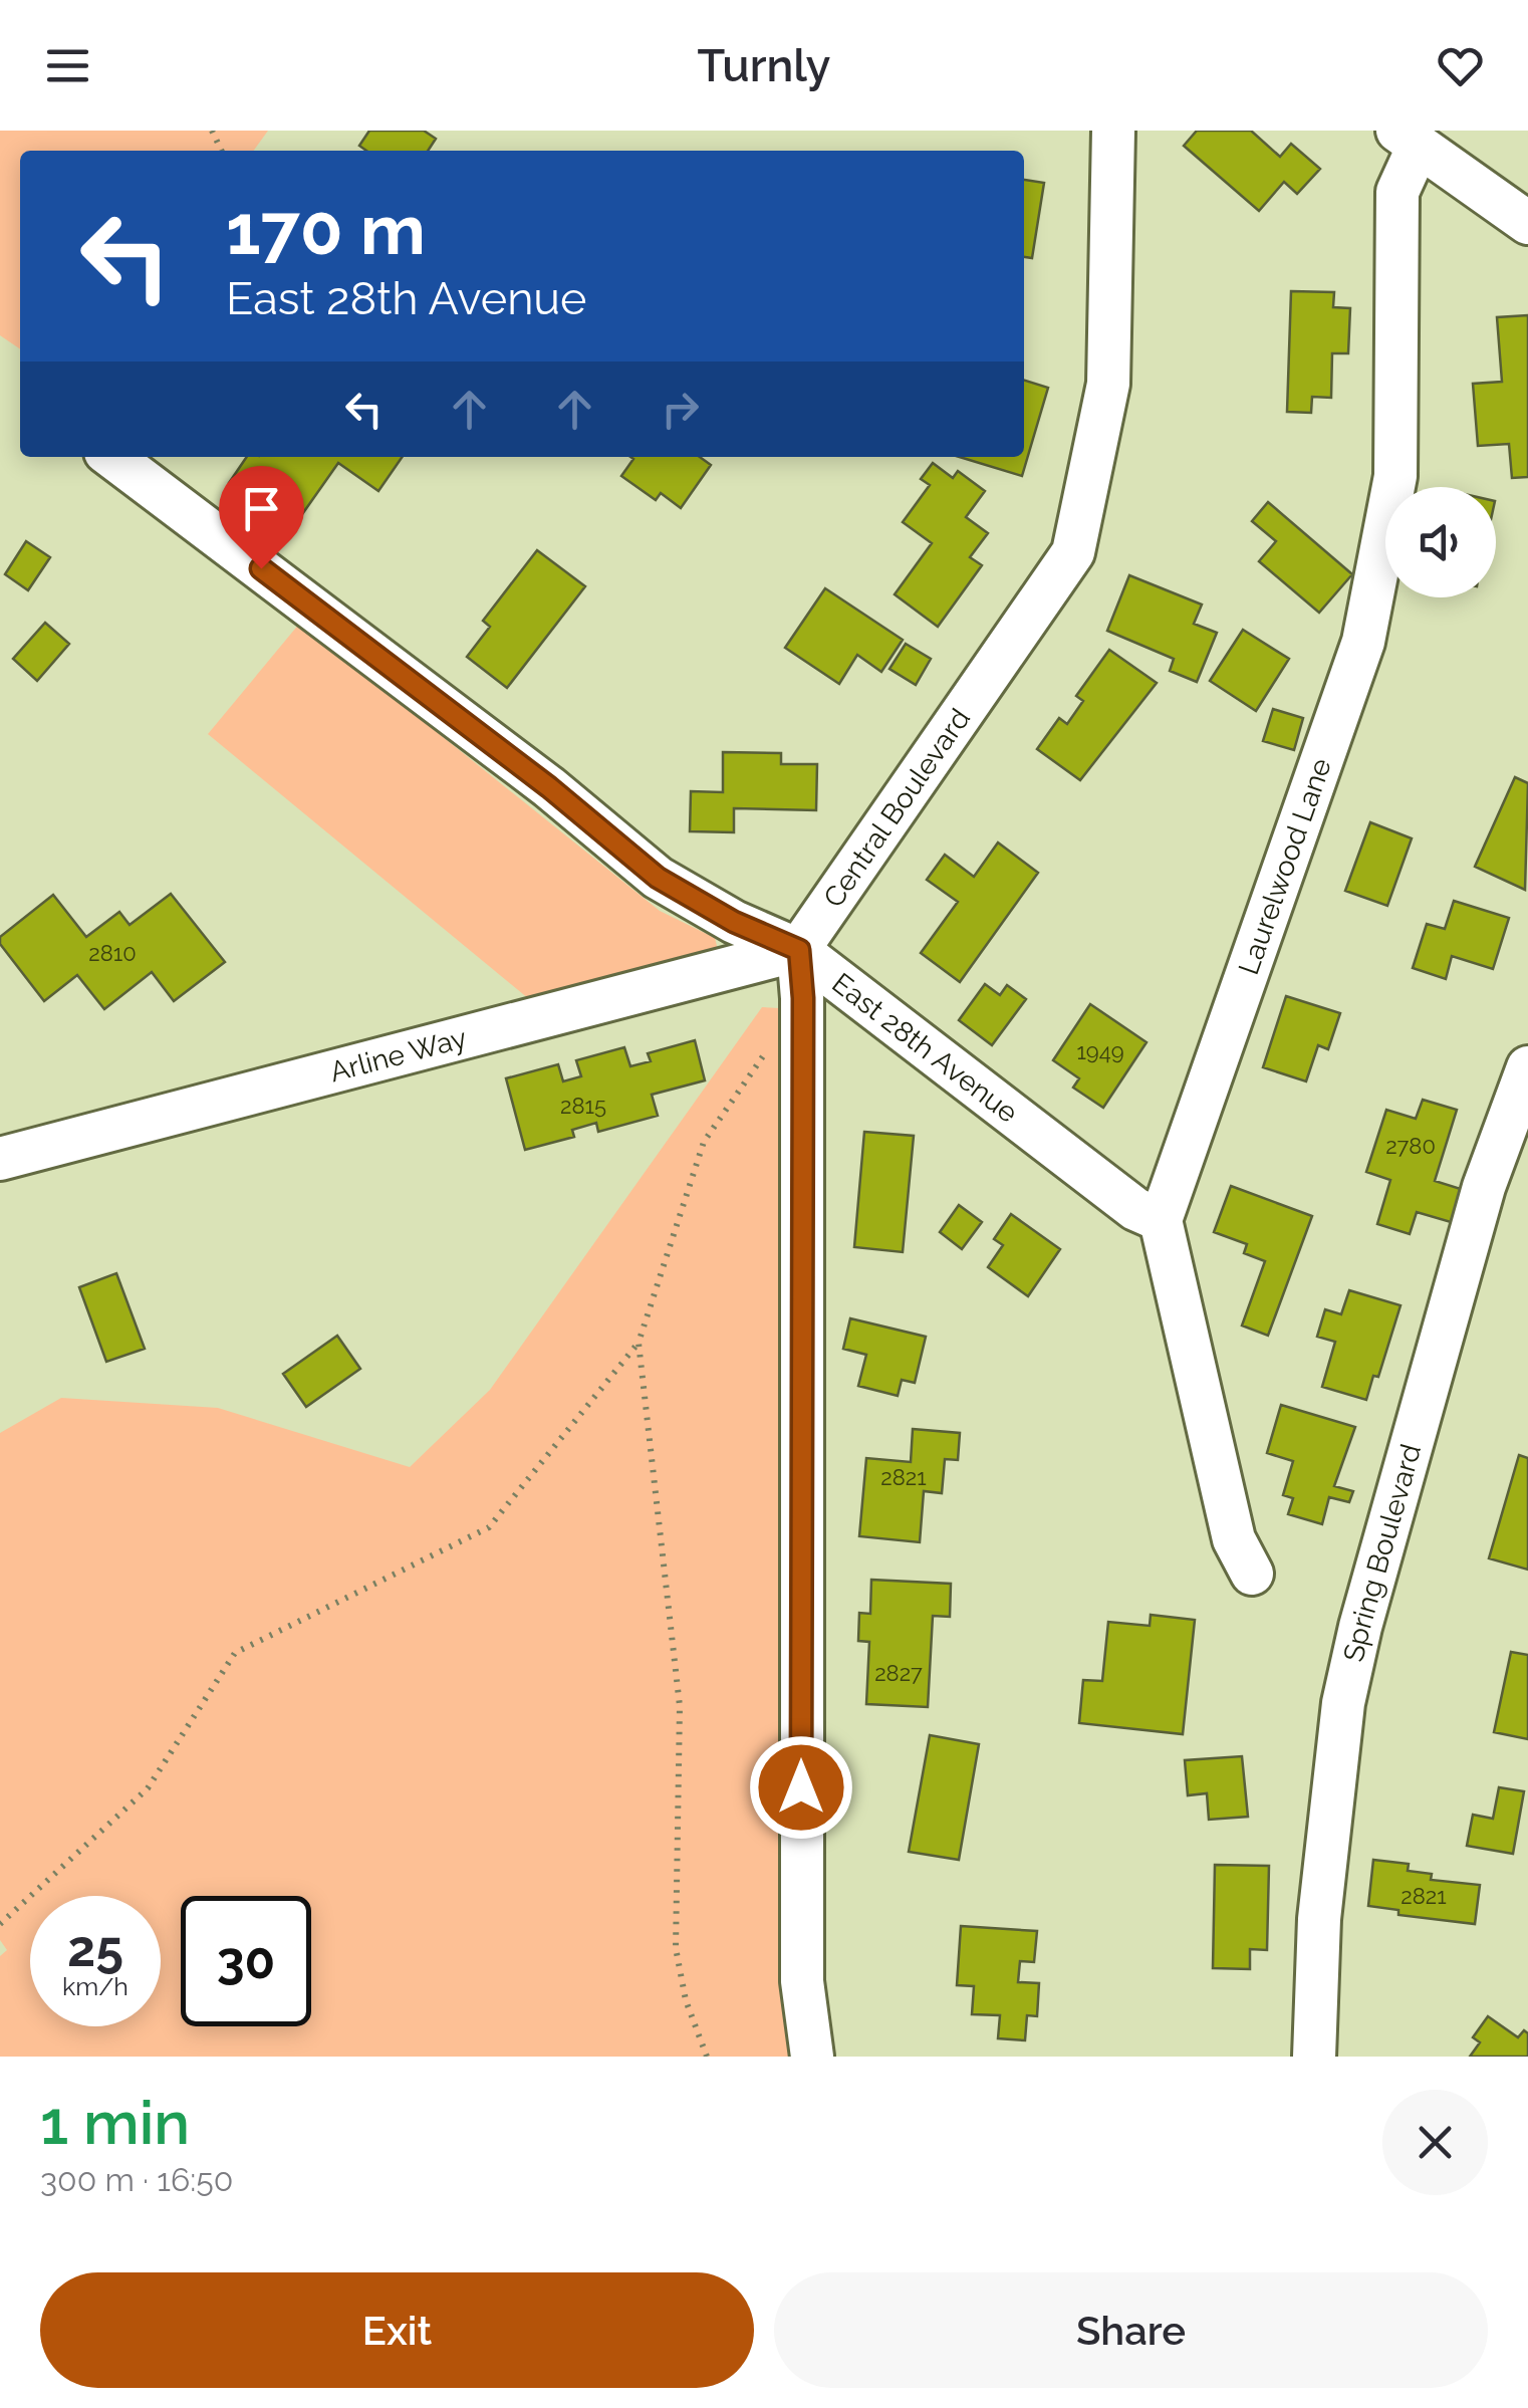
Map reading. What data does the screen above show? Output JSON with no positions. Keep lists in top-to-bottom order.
{
  "streets": {
    "street": [
      "Central Boulevard",
      "Laurelwood Lane",
      "East 28th Avenue",
      "Arline Way",
      "Spring Boulevard"
    ]
  },
  "crossings": [
    ["Central Boulevard", "East 28th Avenue"],
    ["Central Boulevard", "Arline Way"],
    ["Laurelwood Lane", "East 28th Avenue"],
    ["East 28th Avenue", "Arline Way"]
  ],
  "house_numbers": [
    "2810",
    "1949",
    "2815",
    "2780",
    "2821",
    "2827",
    "2821"
  ],
  "page": {
    "header": "Turnly",
    "turn": ["170 m", "East 28th Avenue"],
    "speed": "25 km/h",
    "limit": "30",
    "heading": ["1 min", "300 m · 16:50"],
    "buttons": ["Exit", "Share"]
  }
}
